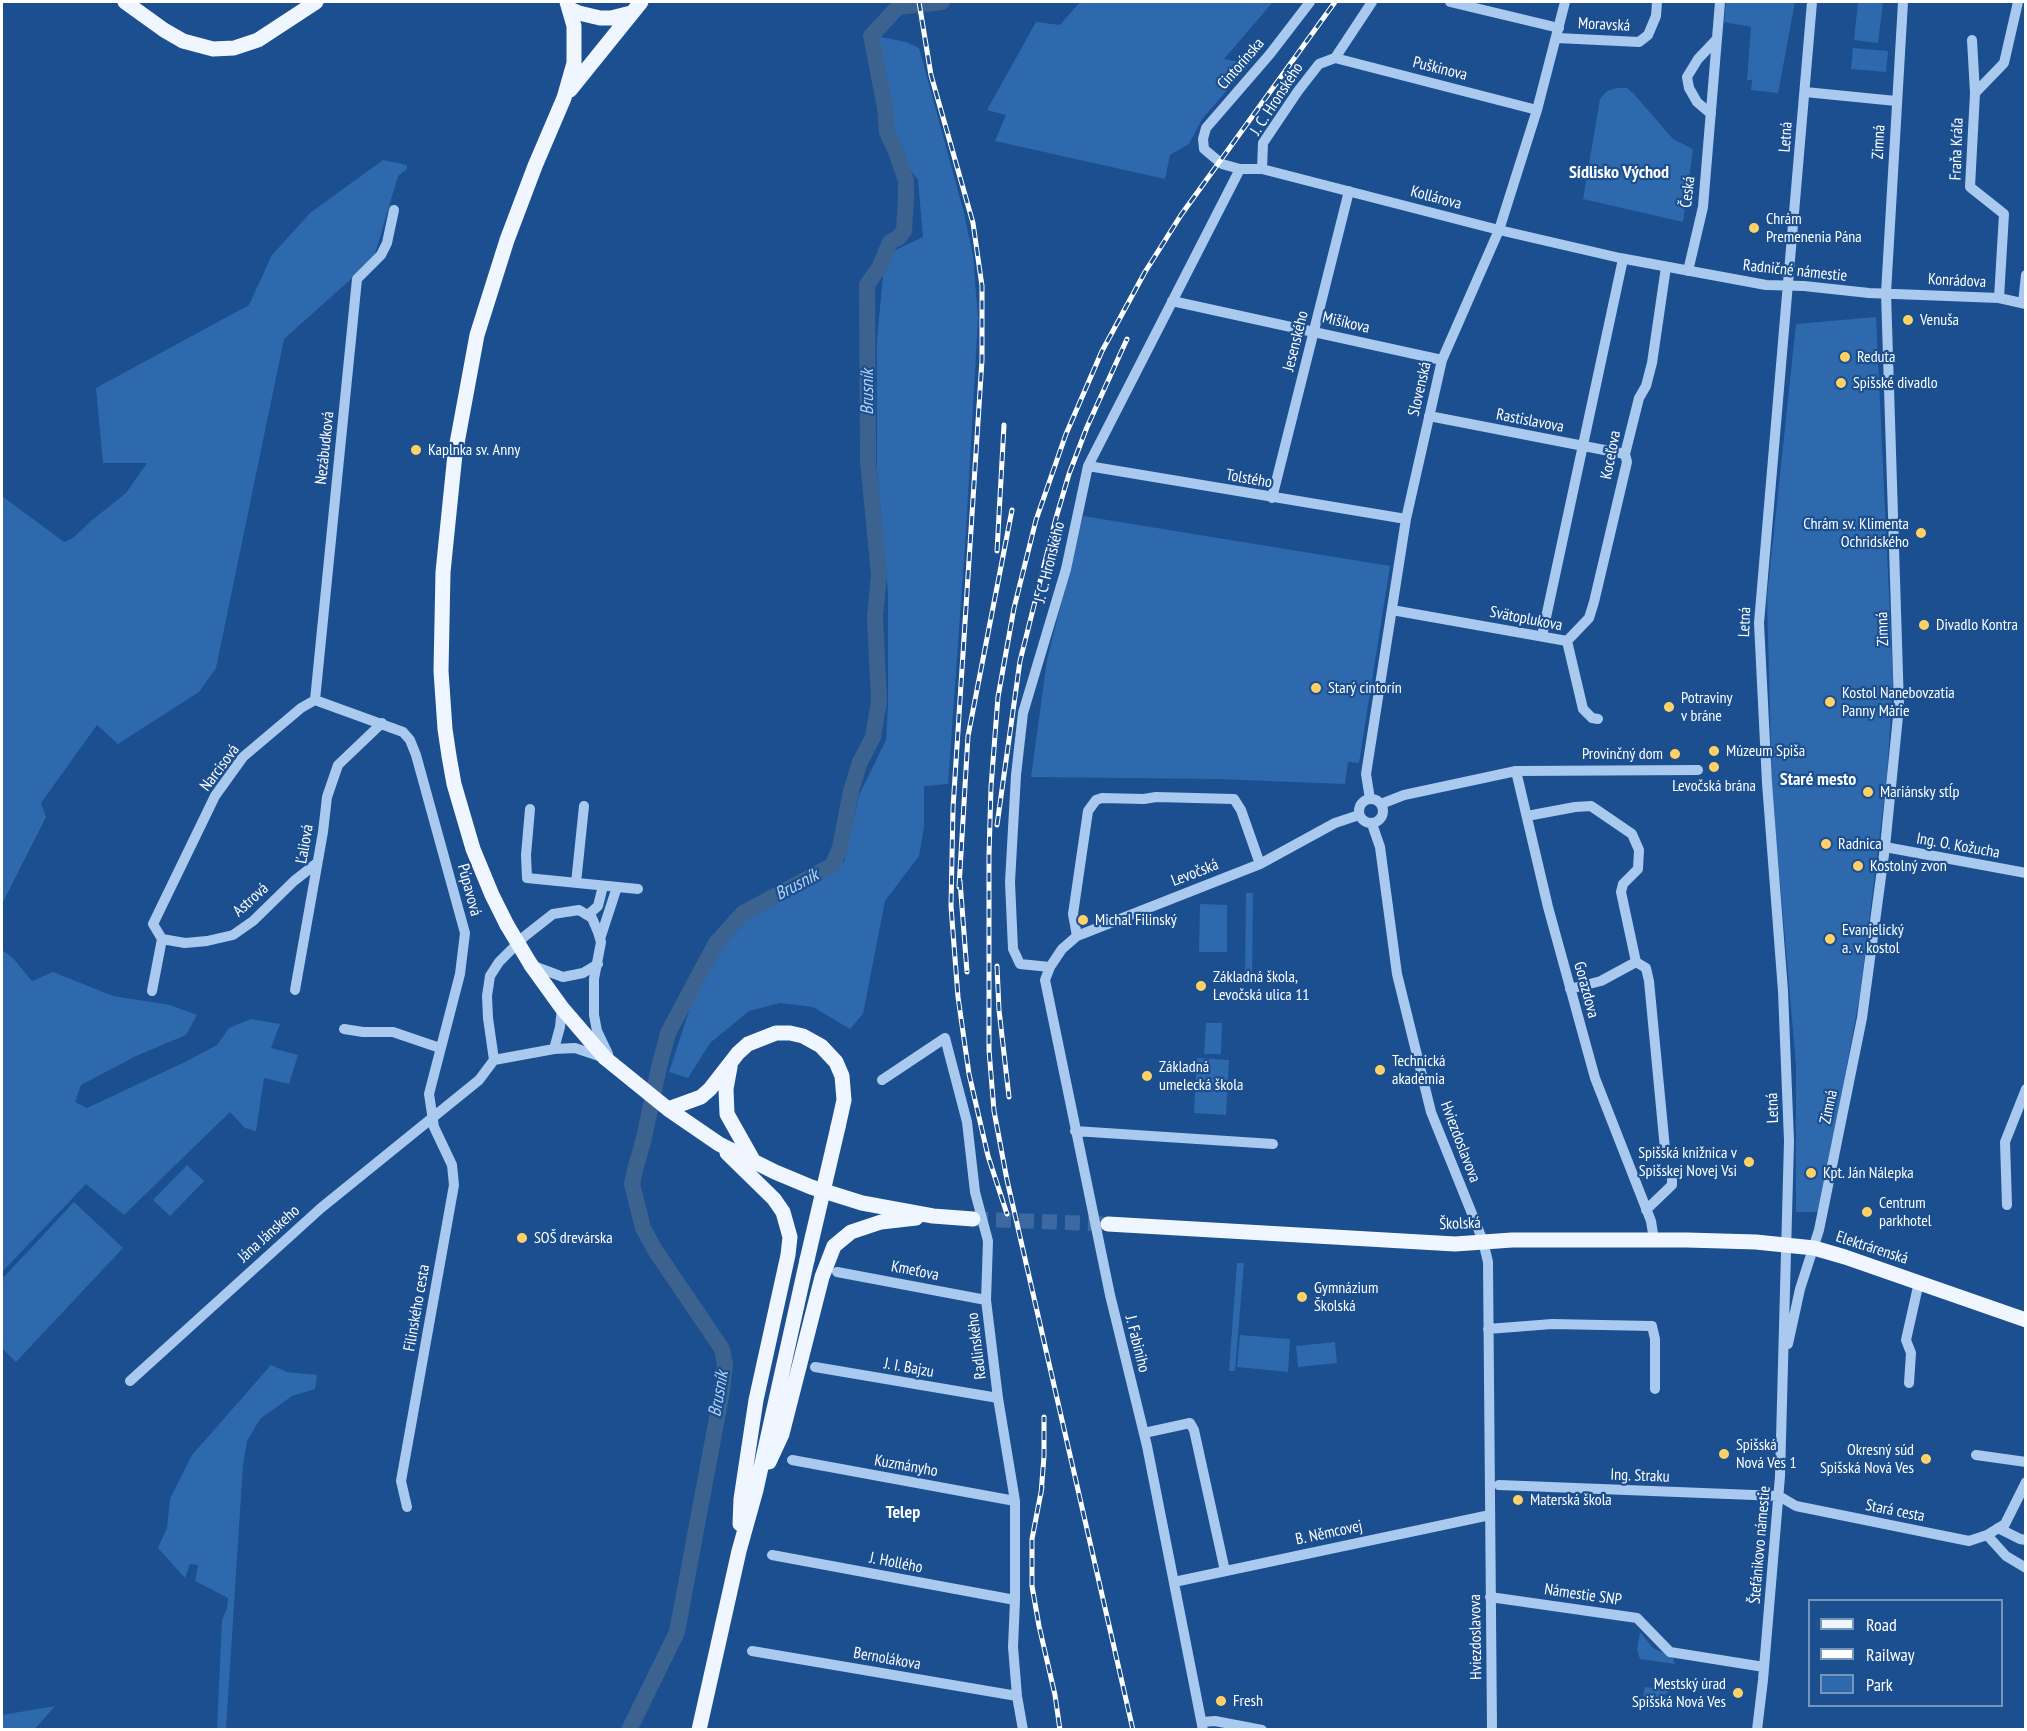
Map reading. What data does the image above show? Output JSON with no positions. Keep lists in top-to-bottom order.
{
  "streets": {
    "main road": ["Školská", "Elektrárenská"],
    "street": [
      "Moravská",
      "Cintorínska",
      "Puškinova",
      "J. C. Hronského",
      "Letná",
      "Zimná",
      "Fraňa Kráľa",
      "Česká",
      "Kollárova",
      "Radničné námestie",
      "Konrádova",
      "Mišíkova",
      "Jesenského",
      "Slovenská",
      "Rastislavova",
      "Nezábudková",
      "Koceľova",
      "Tolstého",
      "Svätoplukova",
      "Narcisová",
      "Ľaliová",
      "Ing. O. Kožucha",
      "Levočská",
      "Púpavová",
      "Astrová",
      "Gorazdova",
      "Hviezdoslavova",
      "Jána Jánskeho",
      "Kmeťova",
      "Filinského cesta",
      "J. Fabiniho",
      "Radlinského",
      "J. I. Bajzu",
      "Kuzmányho",
      "Ing. Straku",
      "Stará cesta",
      "B. Němcovej",
      "Štefánikovo námestie",
      "J. Hollého",
      "Námestie SNP",
      "Bernolákova"
    ]
  },
  "crossings": [
    ["Moravská", "Slovenská"],
    ["Cintorínska", "Kollárova"],
    ["Puškinova", "J. C. Hronského"],
    ["Puškinova", "Slovenská"],
    ["J. C. Hronského", "Kollárova"],
    ["J. C. Hronského", "Mišíkova"],
    ["J. C. Hronského", "Tolstého"],
    ["J. C. Hronského", "Levočská"],
    ["J. C. Hronského", "J. Fabiniho"],
    ["Letná", "Radničné námestie"],
    ["Letná", "Školská"],
    ["Letná", "Štefánikovo námestie"],
    ["Zimná", "Radničné námestie"],
    ["Zimná", "Konrádova"],
    ["Zimná", "Ing. O. Kožucha"],
    ["Zimná", "Školská"],
    ["Zimná", "Elektrárenská"],
    ["Zimná", "Štefánikovo námestie"],
    ["Fraňa Kráľa", "Konrádova"],
    ["Česká", "Radničné námestie"],
    ["Kollárova", "Radničné námestie"],
    ["Kollárova", "Jesenského"],
    ["Kollárova", "Slovenská"],
    ["Kollárova", "Koceľova"],
    ["Radničné námestie", "Konrádova"],
    ["Radničné námestie", "Koceľova"],
    ["Mišíkova", "Jesenského"],
    ["Mišíkova", "Slovenská"],
    ["Jesenského", "Tolstého"],
    ["Slovenská", "Rastislavova"],
    ["Slovenská", "Tolstého"],
    ["Slovenská", "Svätoplukova"],
    ["Slovenská", "Levočská"],
    ["Slovenská", "Hviezdoslavova"],
    ["Rastislavova", "Koceľova"],
    ["Nezábudková", "Narcisová"],
    ["Koceľova", "Svätoplukova"],
    ["Narcisová", "Astrová"],
    ["Ľaliová", "Púpavová"],
    ["Ľaliová", "Astrová"],
    ["Levočská", "Hviezdoslavova"],
    ["Levočská", "J. Fabiniho"],
    ["Púpavová", "Jána Jánskeho"],
    ["Púpavová", "Filinského cesta"],
    ["Gorazdova", "Školská"],
    ["Hviezdoslavova", "Školská"],
    ["Hviezdoslavova", "B. Němcovej"],
    ["Hviezdoslavova", "Námestie SNP"],
    ["Školská", "Elektrárenská"],
    ["Školská", "Štefánikovo námestie"],
    ["Jána Jánskeho", "Filinského cesta"],
    ["Elektrárenská", "Štefánikovo námestie"],
    ["Kmeťova", "Radlinského"],
    ["J. Fabiniho", "B. Němcovej"],
    ["Radlinského", "J. I. Bajzu"],
    ["Radlinského", "Kuzmányho"],
    ["Radlinského", "J. Hollého"],
    ["Radlinského", "Bernolákova"],
    ["Ing. Straku", "Stará cesta"],
    ["Ing. Straku", "Štefánikovo námestie"],
    ["Stará cesta", "Štefánikovo námestie"],
    ["Štefánikovo námestie", "Námestie SNP"]
  ],
  "districts": ["Sídlisko Východ", "Staré mesto", "Telep"],
  "water": ["Brusník"],
  "places": [
    "Chrám Premenenia Pána",
    "Venuša",
    "Reduta",
    "Spišské divadlo",
    "Kaplnka sv. Anny",
    "Chrám sv. Klimenta Ochridského",
    "Divadlo Kontra",
    "Starý cintorín",
    "Kostol Nanebovzatia Panny Márie",
    "Potraviny v bráne",
    "Múzeum Spiša",
    "Provinčný dom",
    "Levočská brána",
    "Mariánsky stĺp",
    "Radnica",
    "Kostolný zvon",
    "Michal Filinský",
    "Evanjelický a. v. kostol",
    "Základná škola, Levočská ulica 11",
    "Technická akadémia",
    "Základná umelecká škola",
    "Spišská knižnica v Spišskej Novej Vsi",
    "Kpt. Ján Nálepka",
    "Centrum parkhotel",
    "SOŠ drevárska",
    "Gymnázium Školská",
    "Spišská Nová Ves 1",
    "Okresný súd Spišská Nová Ves",
    "Materská škola",
    "Mestský úrad Spišská Nová Ves",
    "Fresh"
  ],
  "legend": ["Road", "Railway", "Park"]
}
